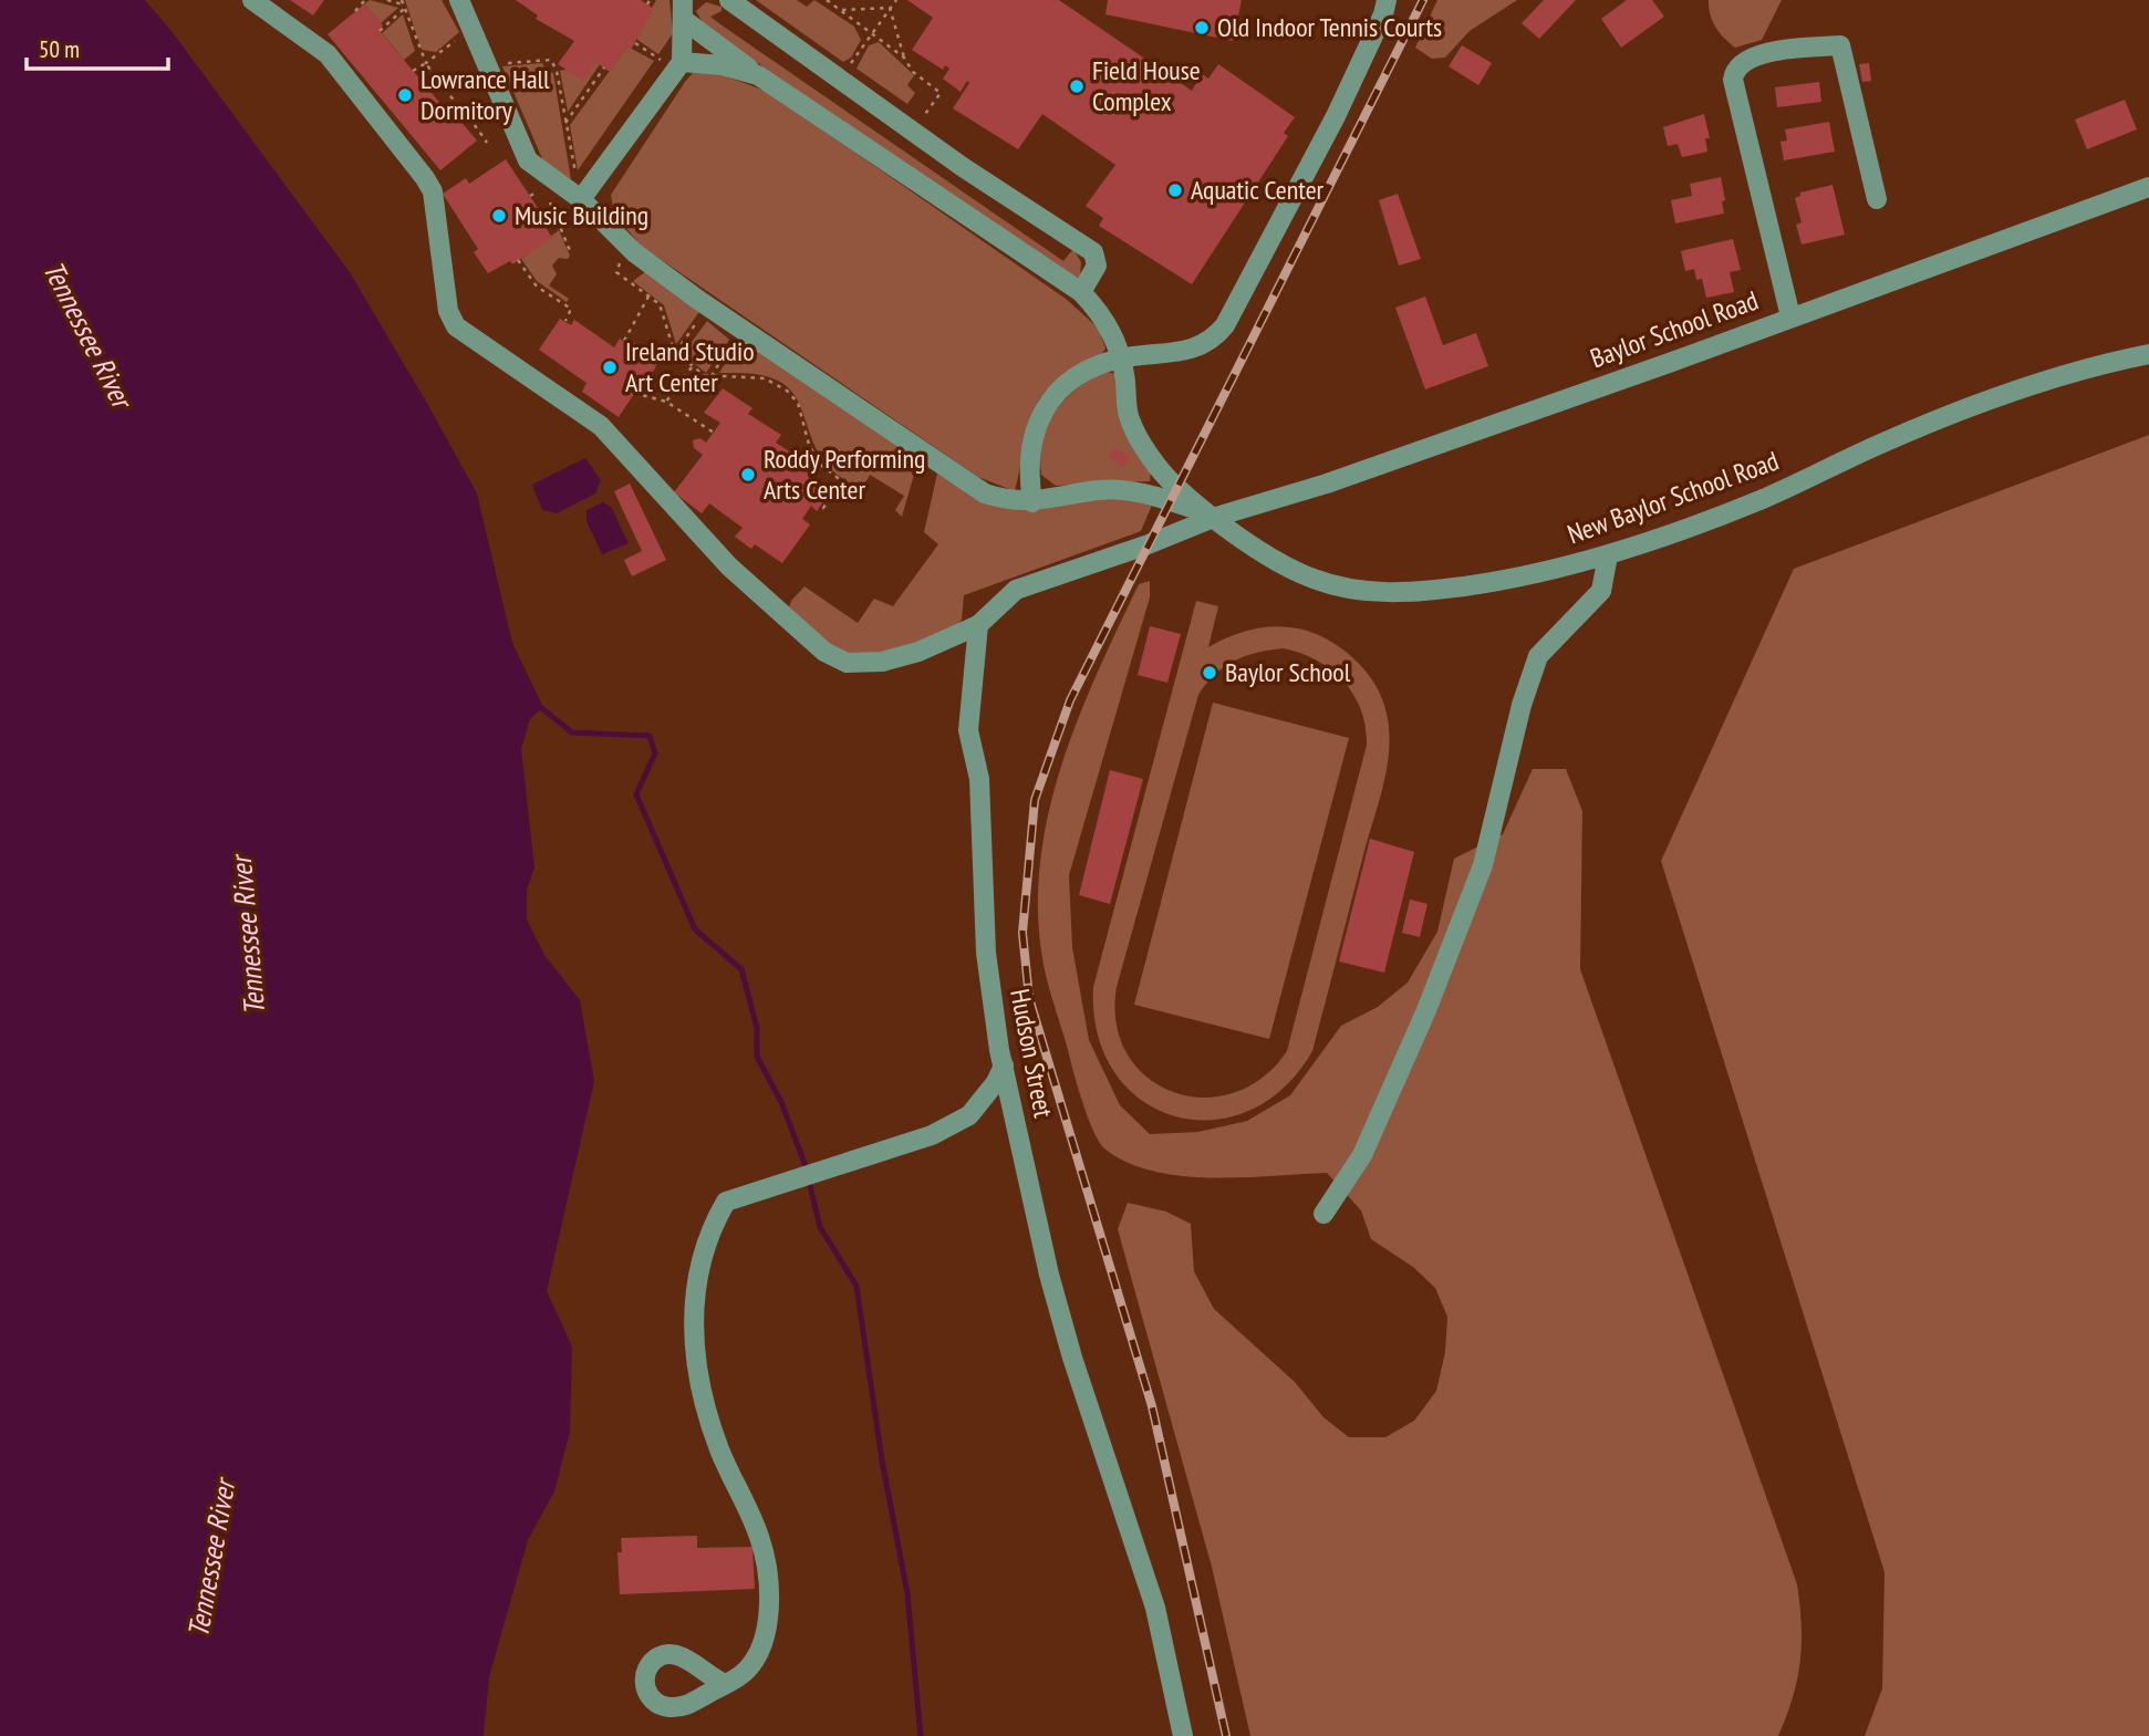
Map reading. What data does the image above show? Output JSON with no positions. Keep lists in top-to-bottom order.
{
  "streets": {
    "street": ["Baylor School Road", "New Baylor School Road", "Hudson Street"]
  },
  "crossings": [
    ["Baylor School Road", "New Baylor School Road"]
  ],
  "water": ["Tennessee River"],
  "places": [
    "Old Indoor Tennis Courts",
    "Field House Complex",
    "Lowrance Hall Dormitory",
    "Aquatic Center",
    "Music Building",
    "Ireland Studio Art Center",
    "Roddy Performing Arts Center",
    "Baylor School"
  ],
  "scale_bar": "50 m"
}
